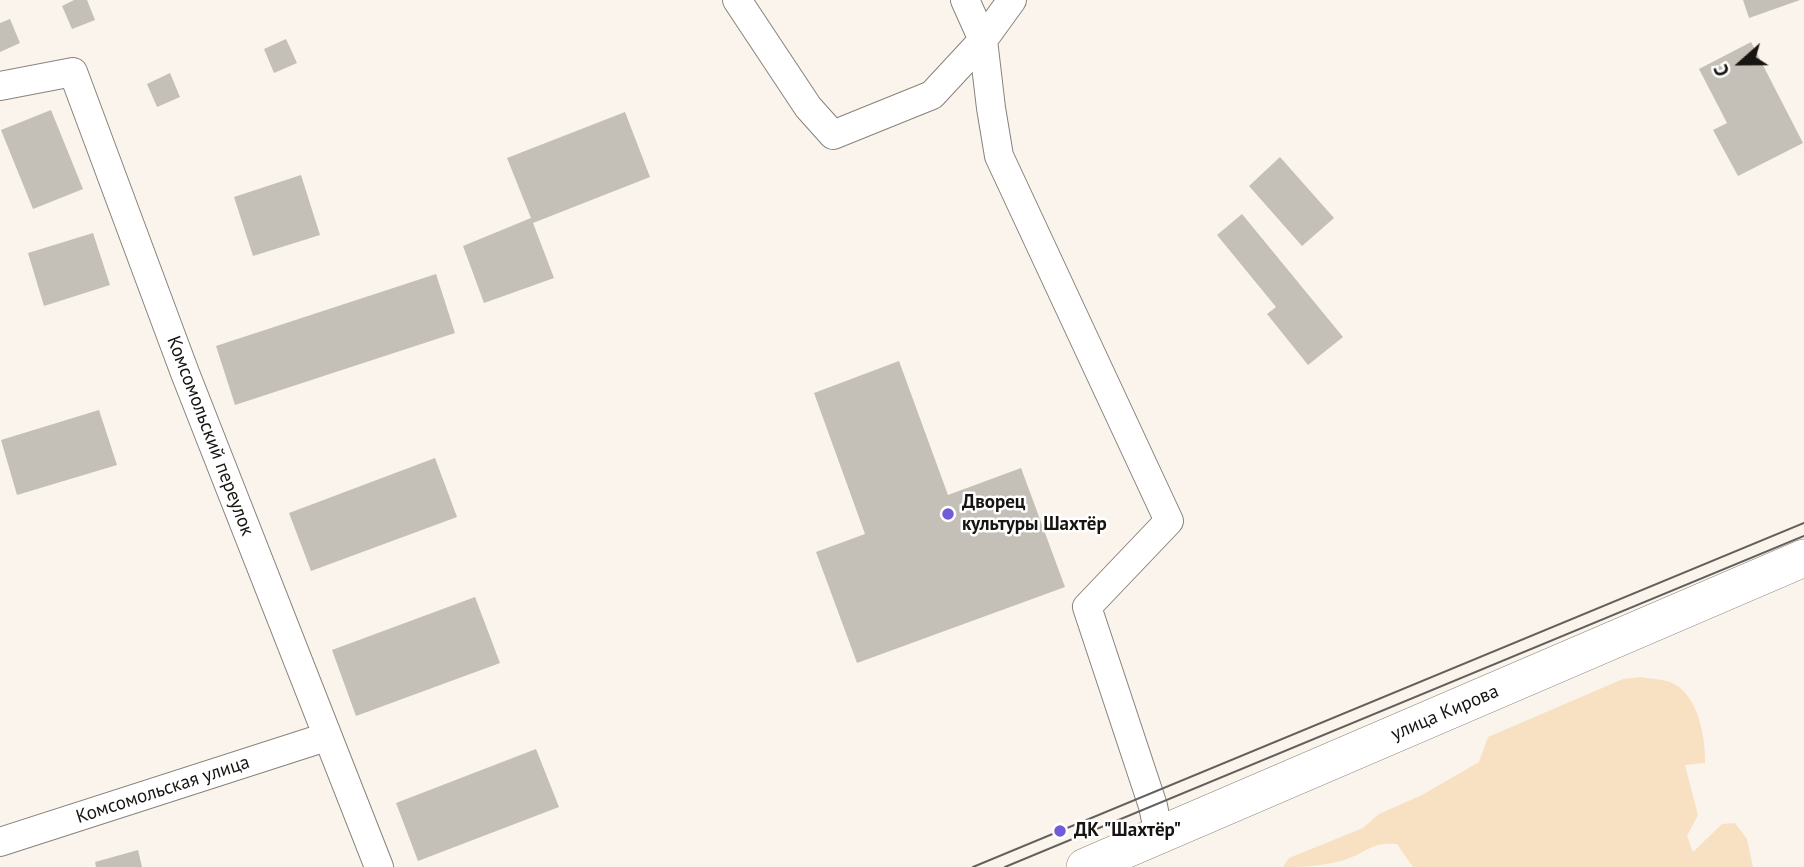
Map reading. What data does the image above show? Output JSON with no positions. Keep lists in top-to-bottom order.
{
  "streets": {
    "street": ["Комсомольский переулок", "улица Кирова", "Комсомольская улица"]
  },
  "crossings": [
    ["Комсомольский переулок", "Комсомольская улица"]
  ],
  "places": ["Дворец культуры Шахтёр", "ДК \"Шахтёр\""],
  "north": "left"
}
